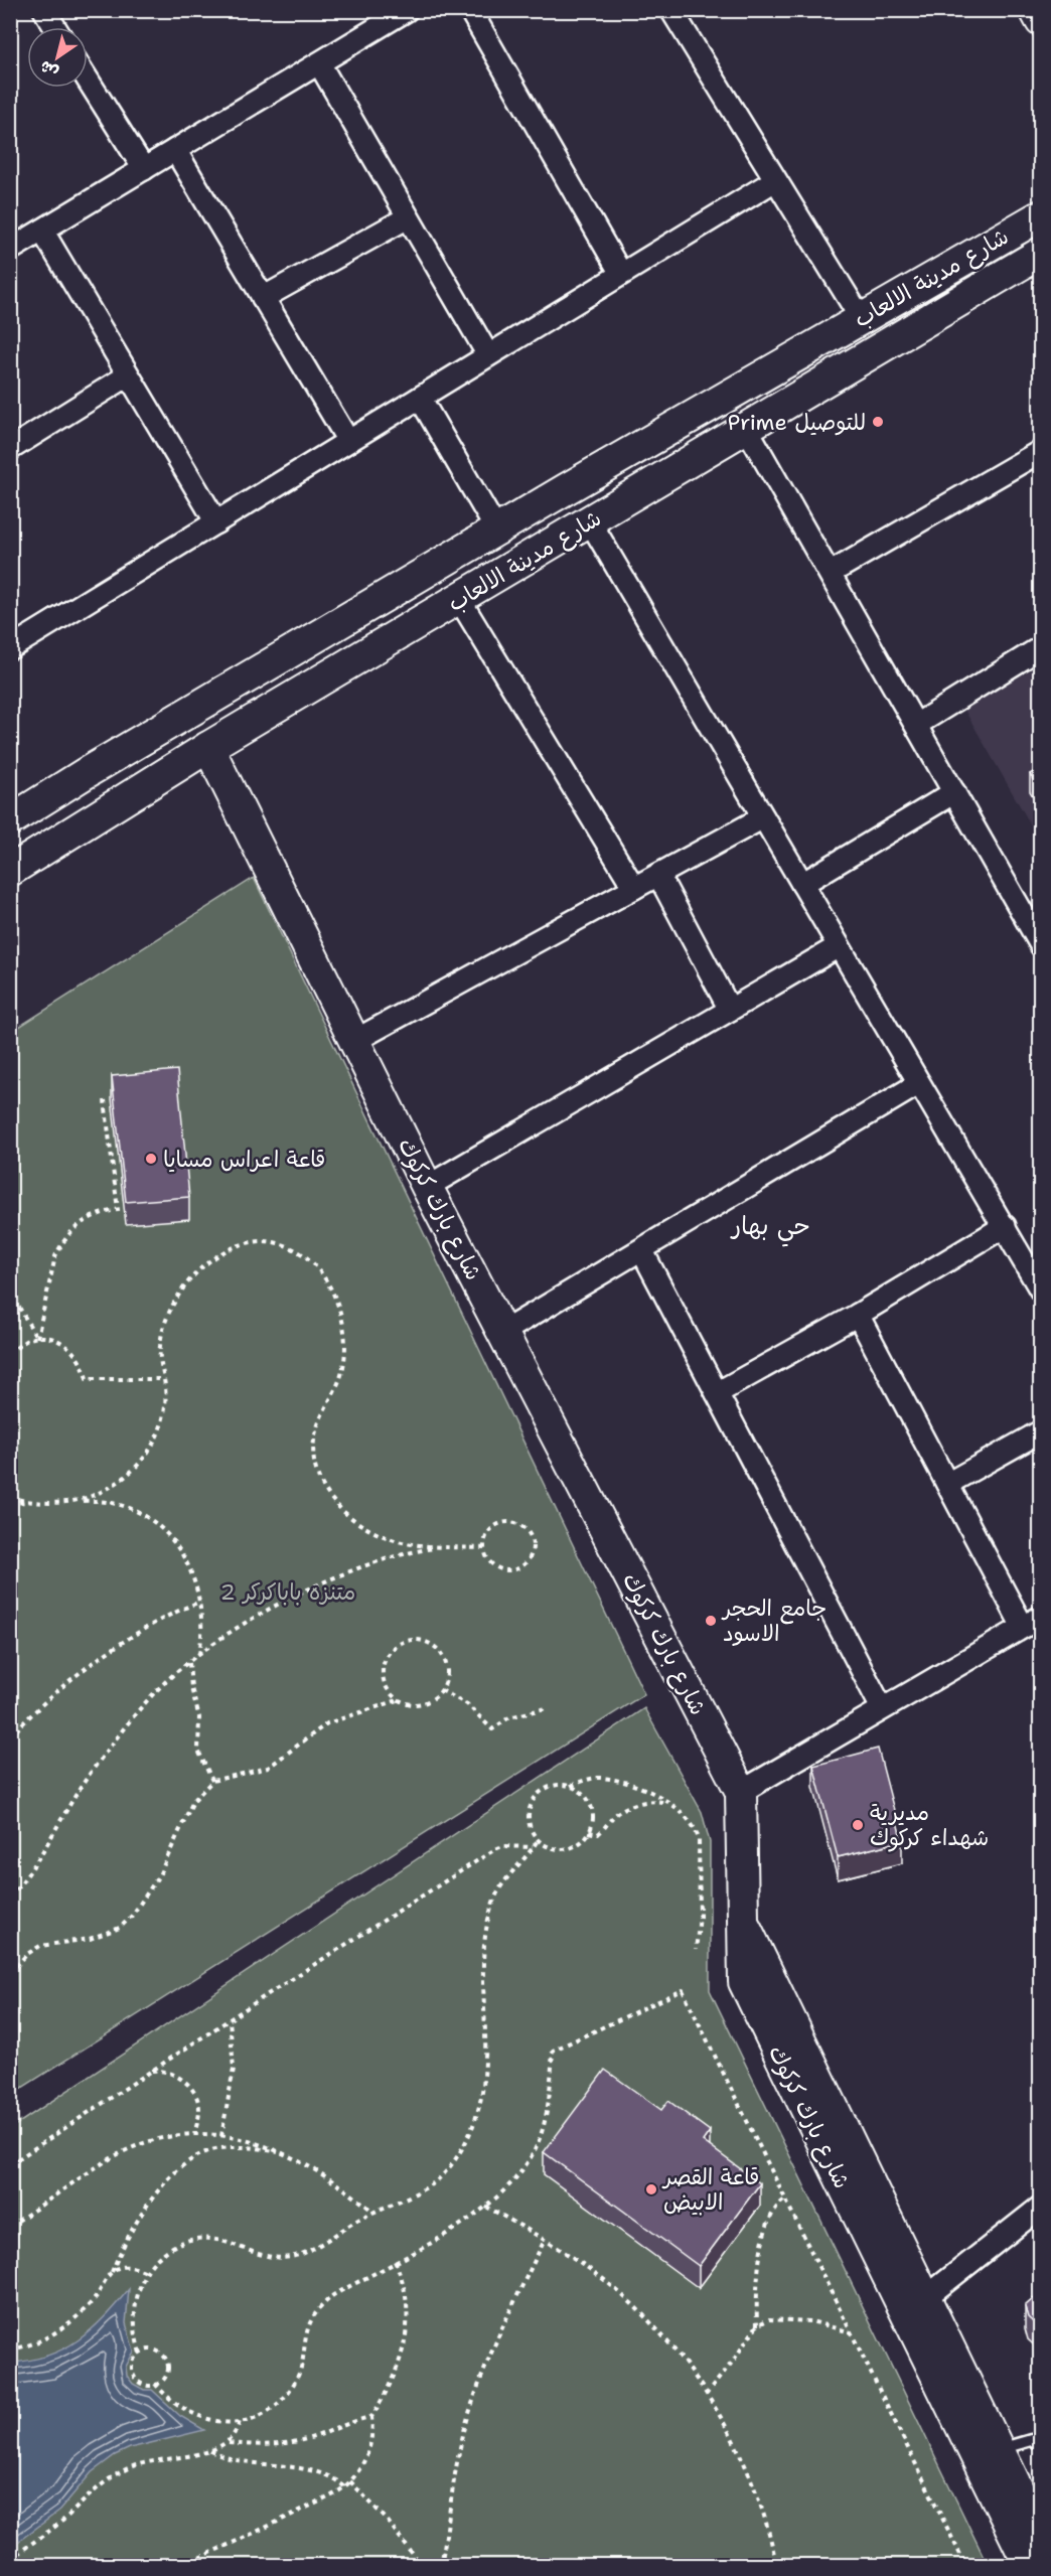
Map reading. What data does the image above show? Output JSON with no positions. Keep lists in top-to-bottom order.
{
  "streets": {
    "main road": ["شارع مدينة الالعاب", "شارع بارك كركوك"]
  },
  "crossings": [
    ["شارع مدينة الالعاب", "شارع بارك كركوك"]
  ],
  "districts": ["حي بهار"],
  "parks": ["متنزه باباكركر 2"],
  "places": [
    "Prime للتوصيل",
    "قاعة اعراس مسايا",
    "جامع الحجر الاسود",
    "مديرية شهداء كركوك",
    "قاعة القصر الابيض"
  ],
  "north": "bottom left"
}
